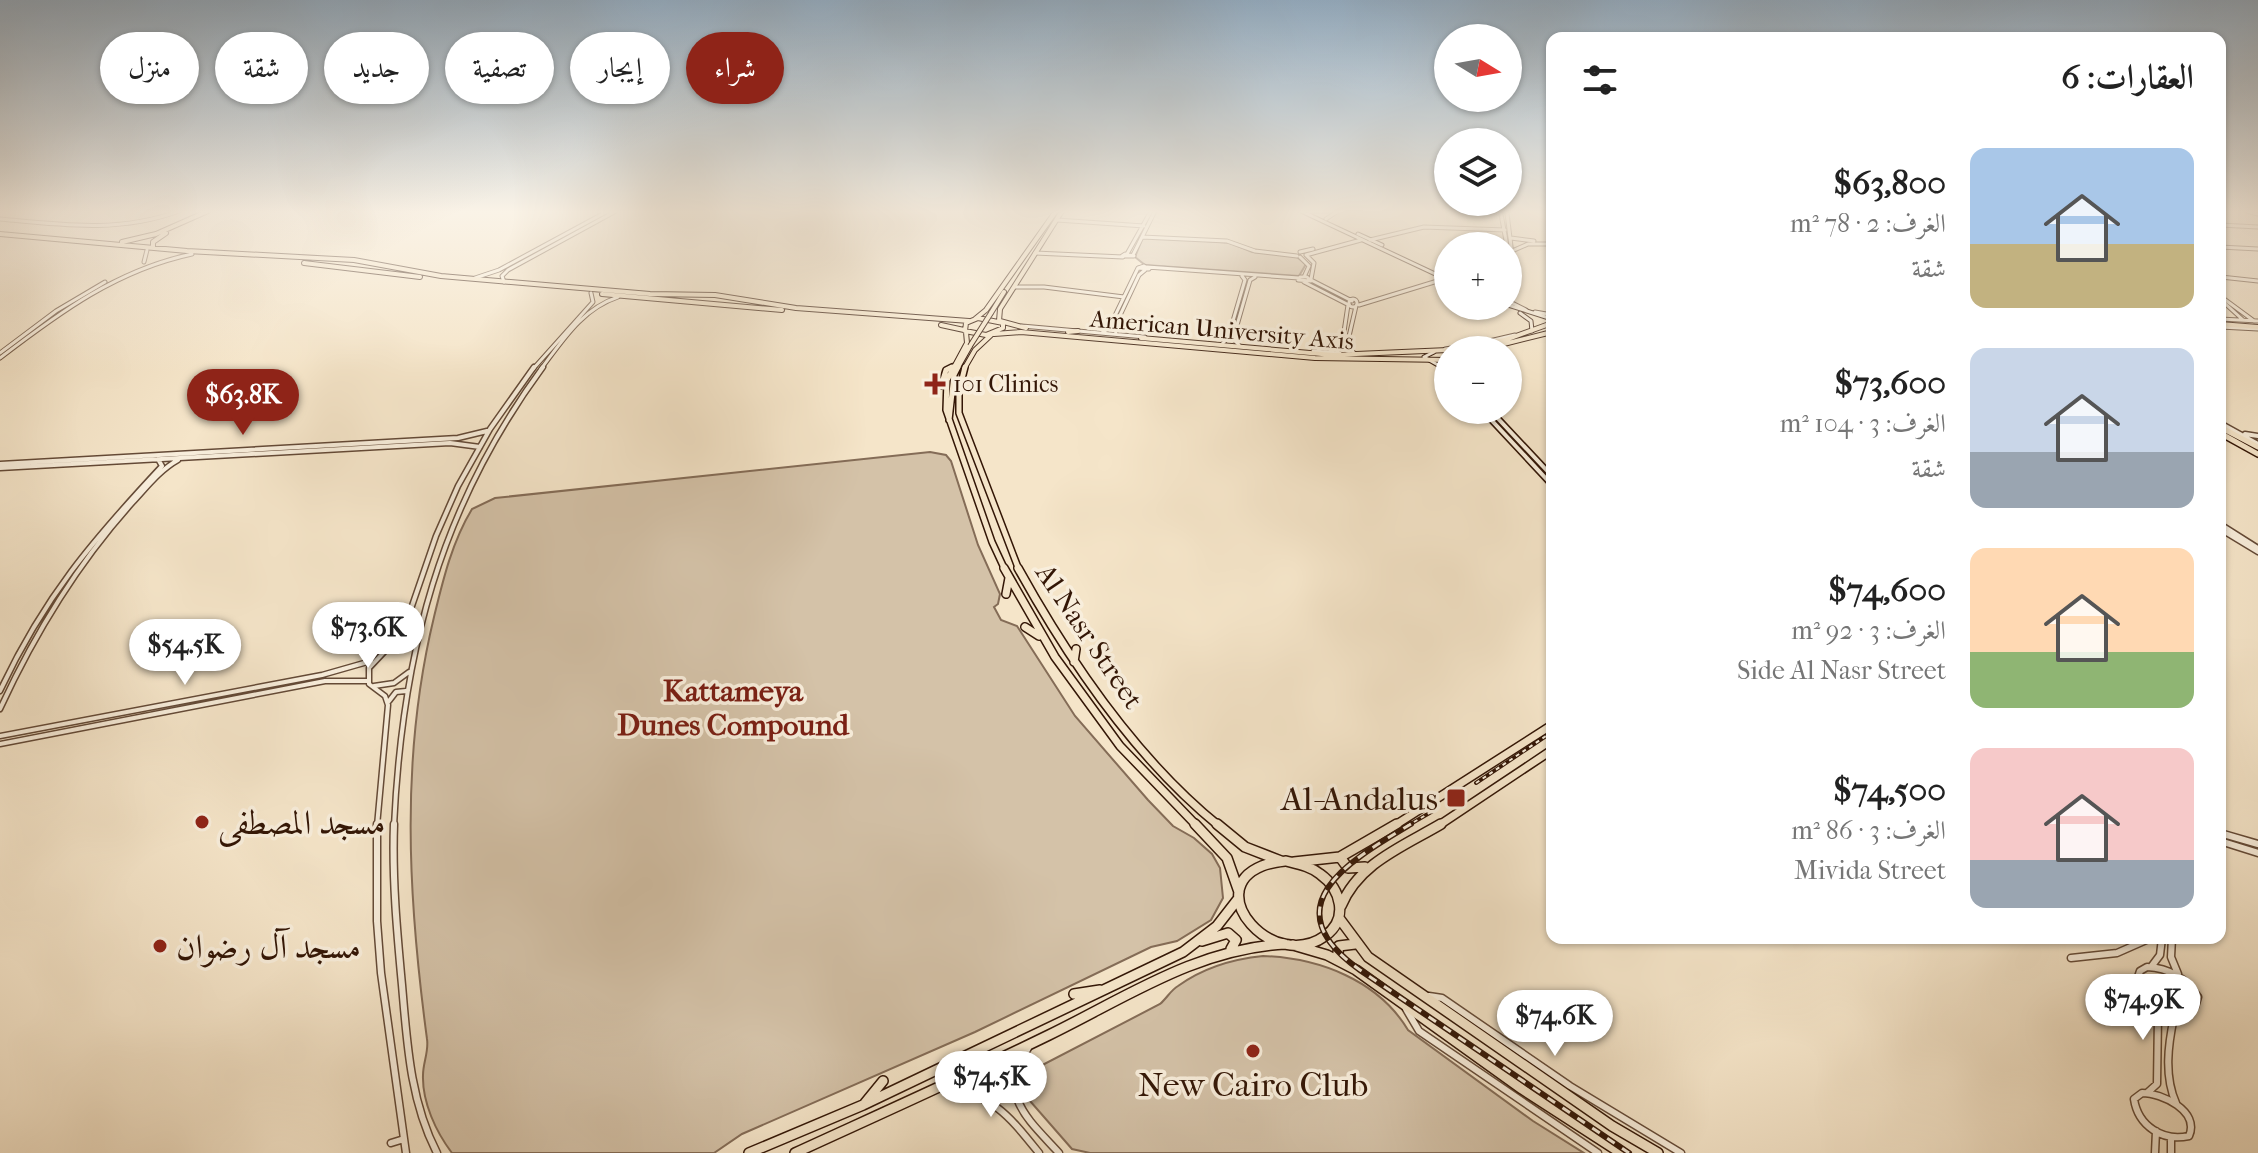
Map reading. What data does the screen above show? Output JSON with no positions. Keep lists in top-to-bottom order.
{
  "streets": {
    "main road": ["American University Axis", "Al Nasr Street"]
  },
  "districts": ["Kattameya Dunes Compound"],
  "places": {
    "health": ["101 Clinics"],
    "transit": ["Al-Andalus"],
    "other": ["مسجد المصطفى", "مسجد آل رضوان", "New Cairo Club"]
  },
  "north": "right",
  "page": {
    "map_buttons": ["+", "−"],
    "chip": [
      "شراء",
      "إيجار",
      "تصفية",
      "جديد",
      "شقة",
      "منزل"
    ],
    "heading": "العقارات: 6",
    "list": [
      {
        "name": "$63,800",
        "note": "الغرف: 2 · 78 m² · شقة"
      },
      {
        "name": "$73,600",
        "note": "الغرف: 3 · 104 m² · شقة"
      },
      {
        "name": "$74,600",
        "note": "الغرف: 3 · 92 m² · Side Al Nasr Street"
      },
      {
        "name": "$74,500",
        "note": "الغرف: 3 · 86 m² · Mivida Street"
      }
    ],
    "price": [
      "$63.8K",
      "$73.6K",
      "$54.5K",
      "$74.9K",
      "$74.6K",
      "$74.5K"
    ]
  }
}
